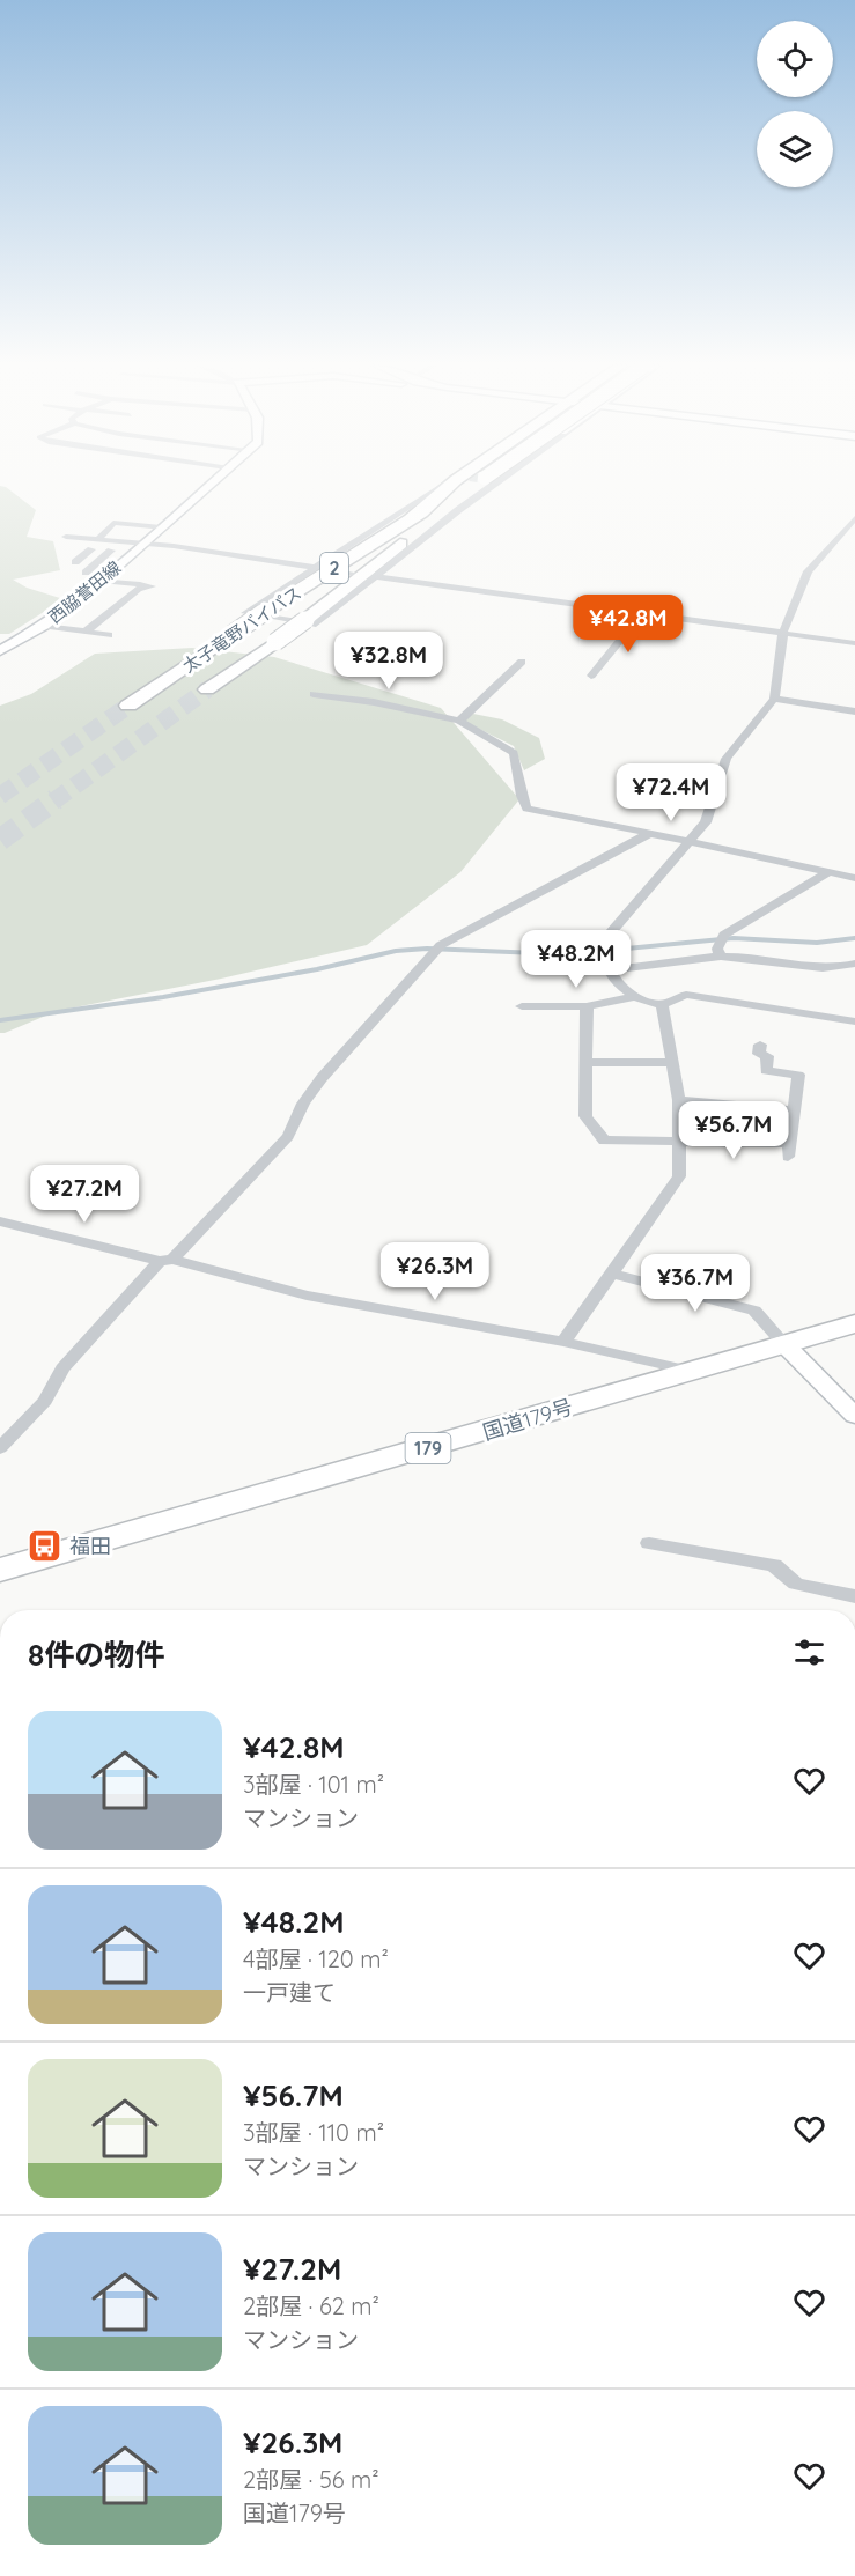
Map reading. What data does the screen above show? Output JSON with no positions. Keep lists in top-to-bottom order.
{
  "streets": {
    "highway": [
      "2",
      "太子竜野バイパス",
      "国道179号",
      "179"
    ],
    "main road": ["西脇誉田線"]
  },
  "places": {
    "bus stop": ["福田"]
  },
  "page": {
    "price": [
      "¥42.8M",
      "¥32.8M",
      "¥72.4M",
      "¥48.2M",
      "¥56.7M",
      "¥27.2M",
      "¥26.3M",
      "¥36.7M"
    ],
    "heading": "8件の物件",
    "list": [
      {
        "name": "¥42.8M",
        "note": "3部屋 · 101 m² · マンション"
      },
      {
        "name": "¥48.2M",
        "note": "4部屋 · 120 m² · 一戸建て"
      },
      {
        "name": "¥56.7M",
        "note": "3部屋 · 110 m² · マンション"
      },
      {
        "name": "¥27.2M",
        "note": "2部屋 · 62 m² · マンション"
      },
      {
        "name": "¥26.3M",
        "note": "2部屋 · 56 m² · 国道179号"
      }
    ]
  }
}
